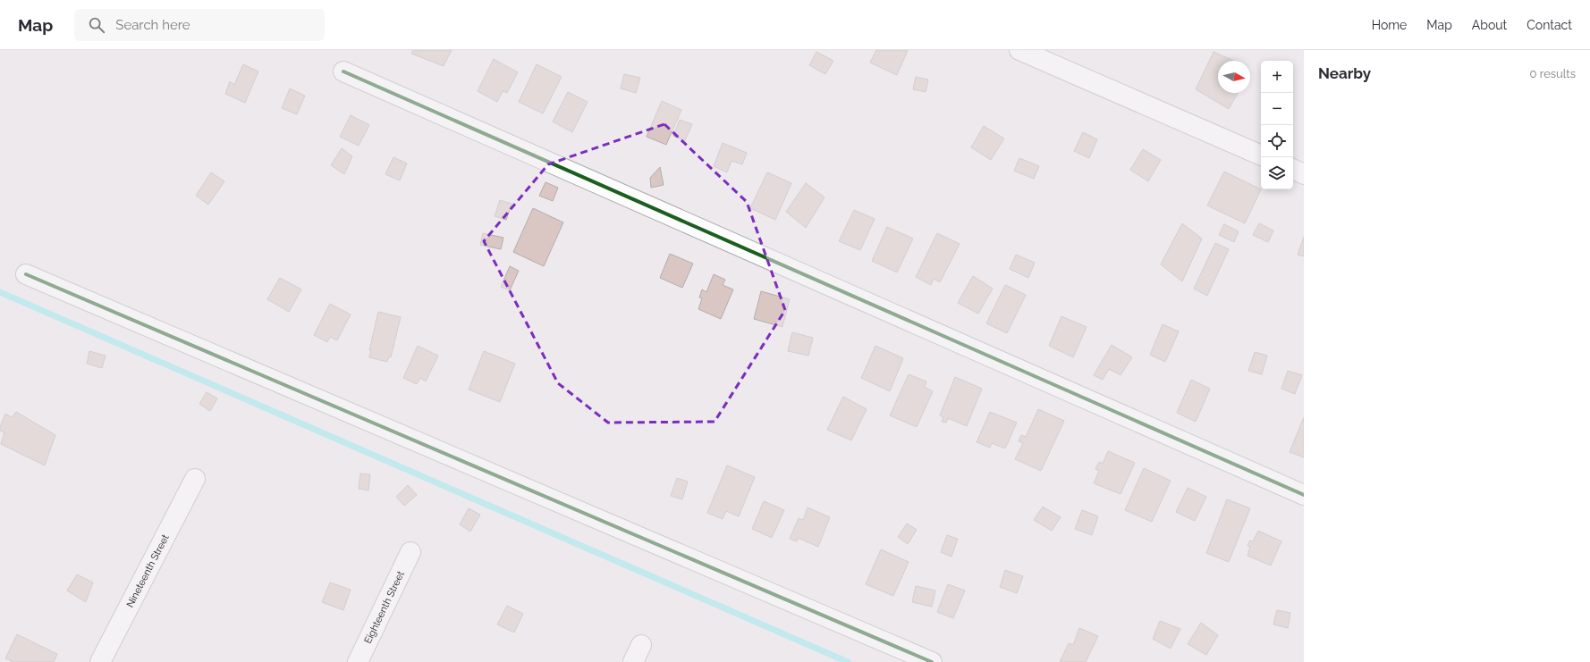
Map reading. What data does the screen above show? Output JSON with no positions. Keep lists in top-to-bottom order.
{
  "streets": {
    "street": ["Nineteenth Street", "Eighteenth Street"]
  },
  "north": "right",
  "page": {
    "header": "Map",
    "search": "Search here",
    "nav": [
      "Home",
      "Map",
      "About",
      "Contact"
    ],
    "heading": ["Nearby", "0 results"],
    "map_buttons": ["+", "−"]
  }
}
